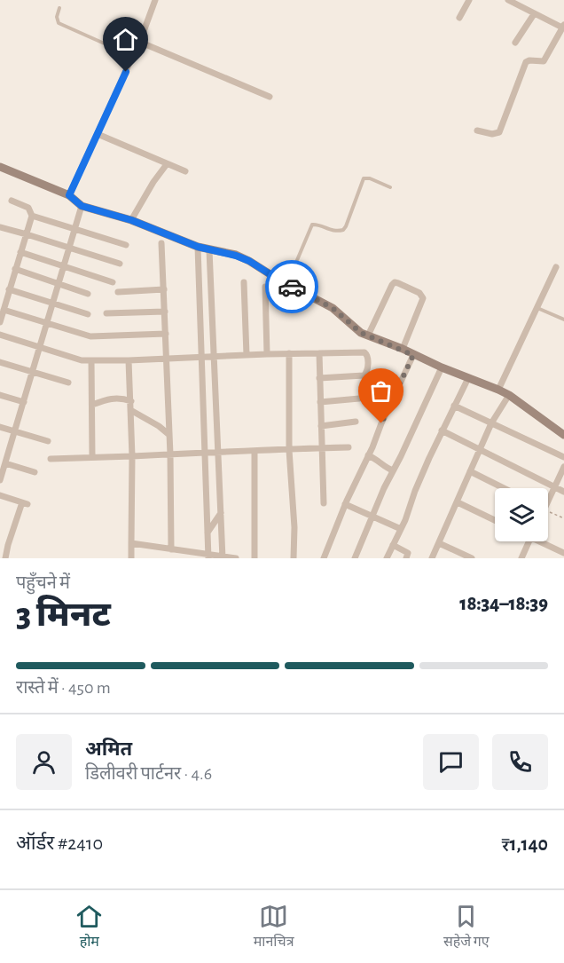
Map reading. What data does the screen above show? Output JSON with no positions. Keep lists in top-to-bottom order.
{
  "page": {
    "heading": ["3 मिनट", "पहुँचने में", "18:34–18:39"],
    "panel": [
      "अमित",
      "डिलीवरी पार्टनर · 4.6",
      "ऑर्डर #2410",
      "₹1,140"
    ],
    "bar": "रास्ते में · 450 m",
    "tabs": ["होम", "मानचित्र", "सहेजे गए"]
  }
}
